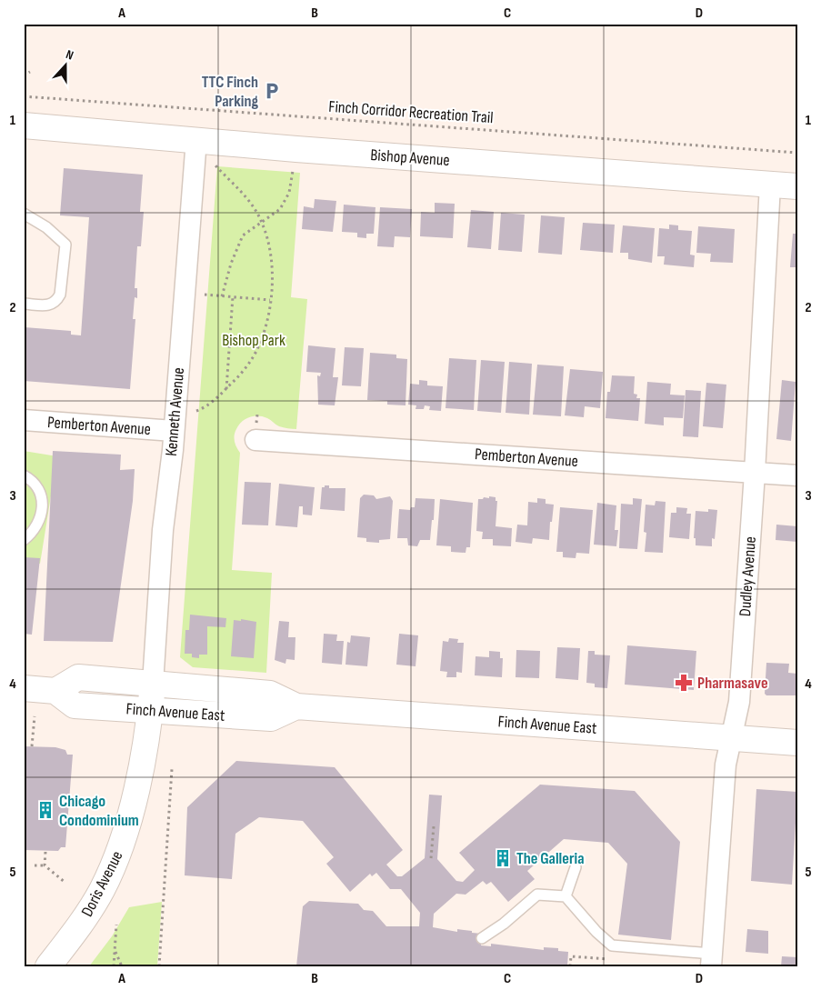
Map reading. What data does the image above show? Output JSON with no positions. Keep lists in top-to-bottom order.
{
  "streets": {
    "street": [
      "Bishop Avenue",
      "Kenneth Avenue",
      "Pemberton Avenue",
      "Dudley Avenue",
      "Finch Avenue East",
      "Doris Avenue"
    ],
    "path": ["Finch Corridor Recreation Trail"]
  },
  "crossings": [
    ["Bishop Avenue", "Kenneth Avenue"],
    ["Bishop Avenue", "Dudley Avenue"],
    ["Kenneth Avenue", "Pemberton Avenue"],
    ["Kenneth Avenue", "Finch Avenue East"],
    ["Kenneth Avenue", "Doris Avenue"],
    ["Pemberton Avenue", "Dudley Avenue"],
    ["Dudley Avenue", "Finch Avenue East"],
    ["Finch Avenue East", "Doris Avenue"]
  ],
  "parks": ["Bishop Park"],
  "places": {
    "parking": ["TTC Finch Parking"],
    "pharmacy": ["Pharmasave"],
    "building": ["Chicago Condominium", "The Galleria"]
  },
  "north": "top",
  "grid": {
    "columns": [
      "A",
      "B",
      "C",
      "D"
    ],
    "rows": [
      "1",
      "2",
      "3",
      "4",
      "5"
    ]
  }
}
